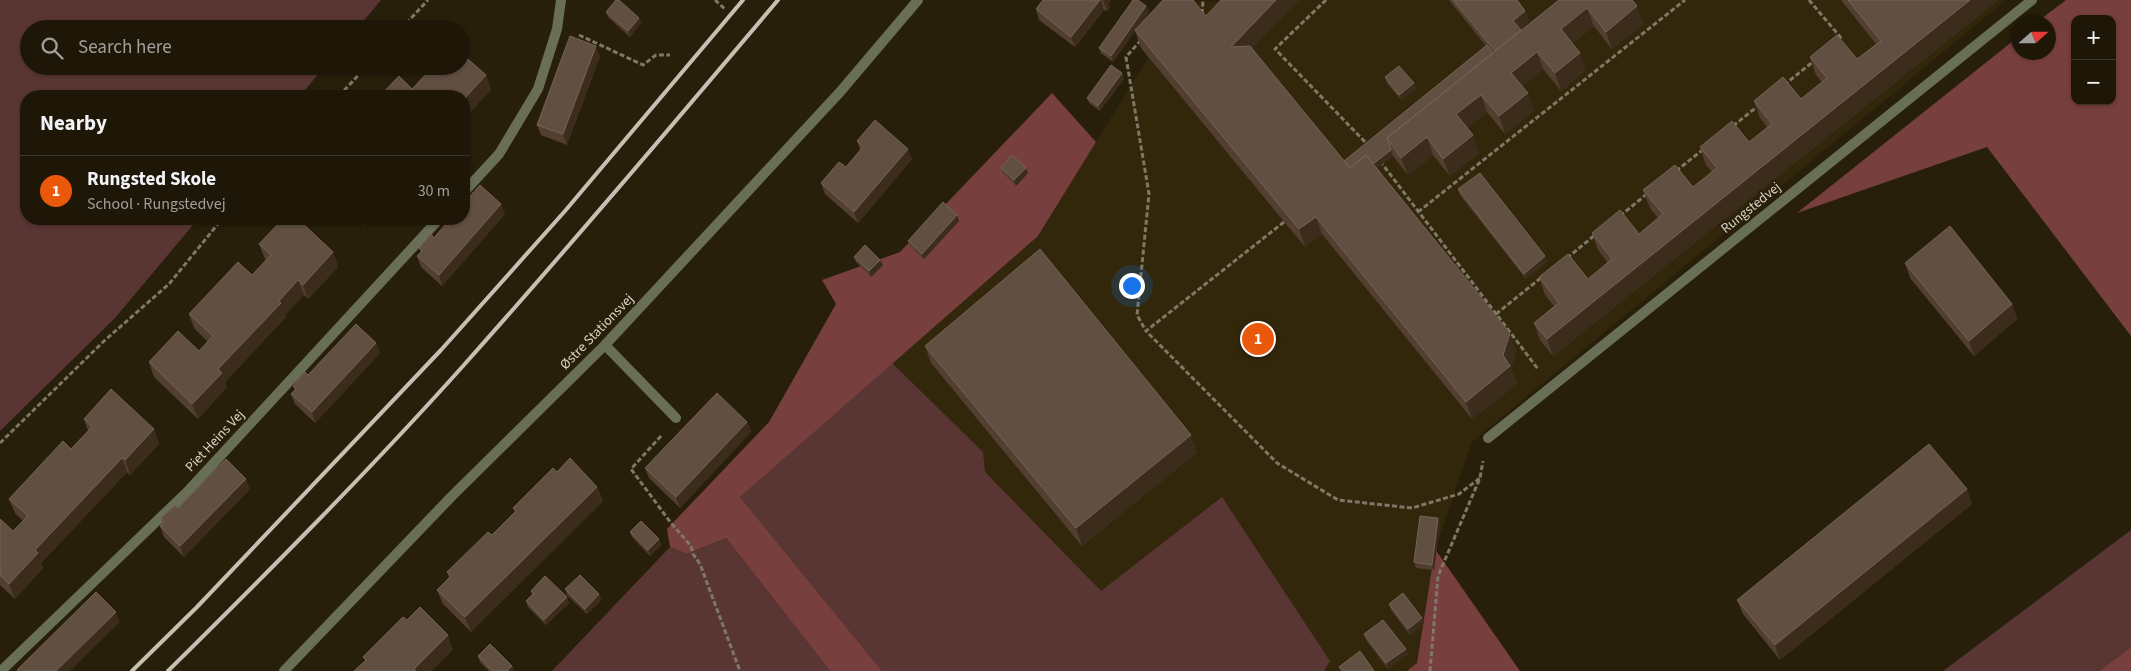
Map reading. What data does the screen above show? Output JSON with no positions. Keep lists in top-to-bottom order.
{
  "streets": {
    "street": ["Rungstedvej", "Østre Stationsvej", "Piet Heins Vej"]
  },
  "north": "right",
  "page": {
    "map_buttons": ["+", "−"],
    "search": "Search here",
    "heading": "Nearby",
    "list": [
      {
        "mark": "1",
        "name": "Rungsted Skole",
        "note": "School · Rungstedvej",
        "value": "30 m"
      }
    ],
    "pins": "1"
  }
}
